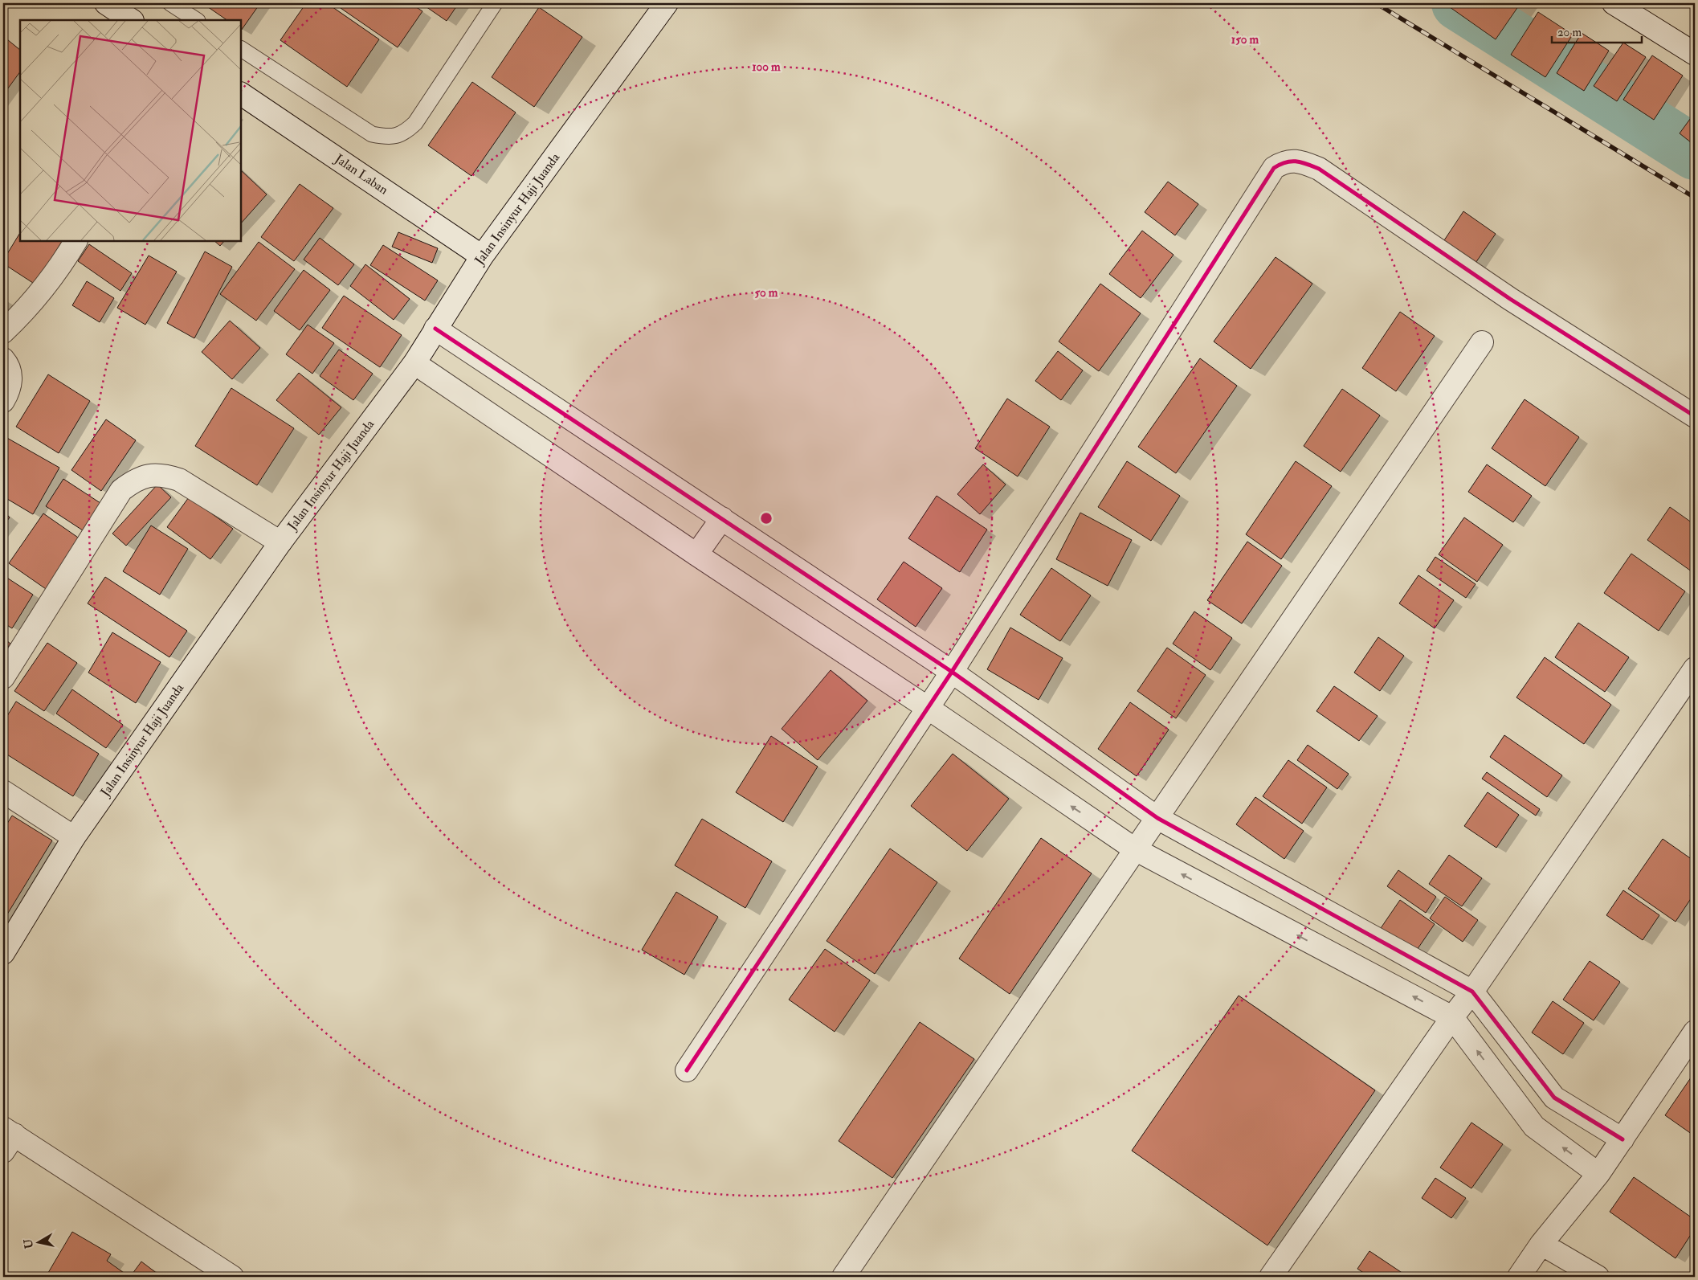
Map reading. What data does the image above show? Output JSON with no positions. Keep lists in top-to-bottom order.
{
  "streets": {
    "street": ["Jalan Laban", "Jalan Insinyur Haji Juanda"]
  },
  "crossings": [
    ["Jalan Laban", "Jalan Insinyur Haji Juanda"]
  ],
  "scale_bar": "20 m",
  "north": "left",
  "rings": ["150 m", "100 m", "50 m"]
}
